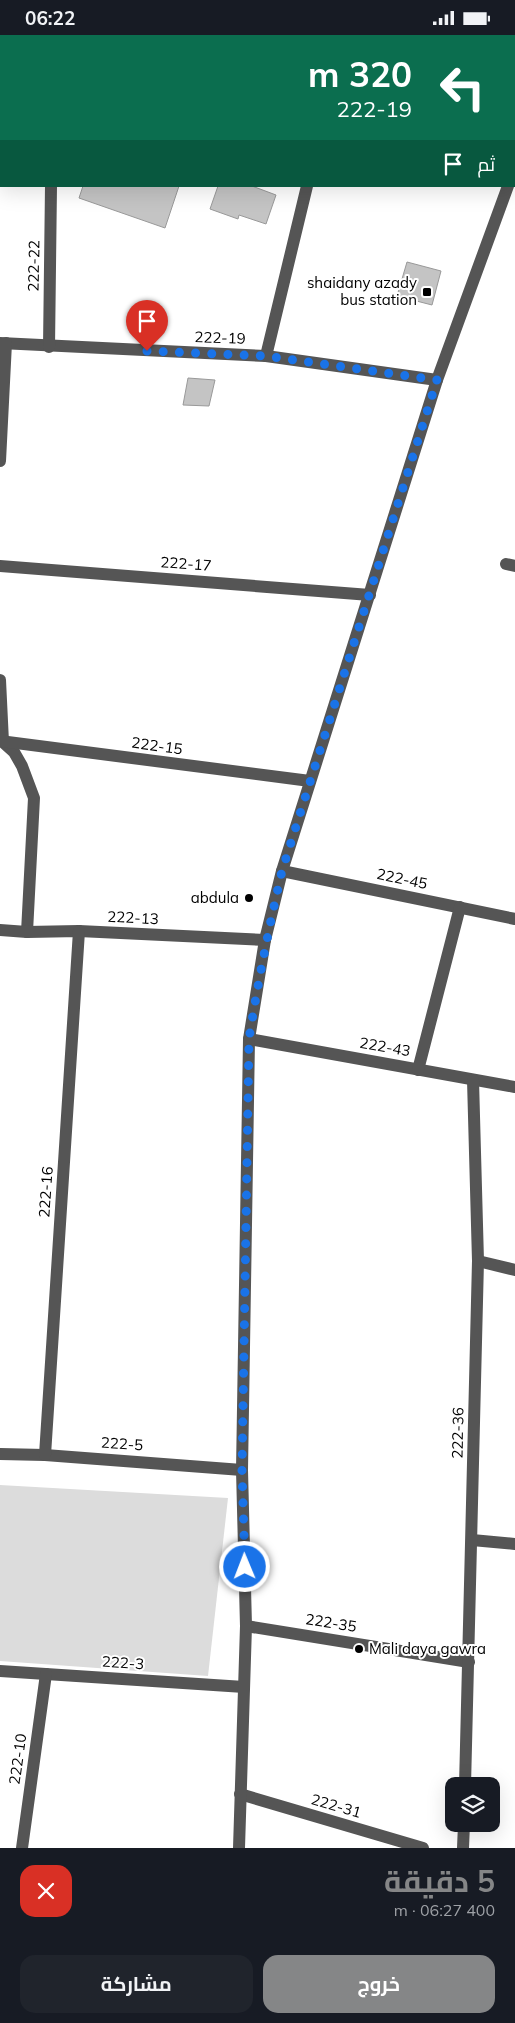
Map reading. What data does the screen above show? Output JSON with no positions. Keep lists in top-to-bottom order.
{
  "streets": {
    "street": [
      "222-22",
      "222-19",
      "222-17",
      "222-15",
      "222-45",
      "222-13",
      "222-43",
      "222-16",
      "222-36",
      "222-5",
      "222-35",
      "222-3",
      "222-10",
      "222-31"
    ]
  },
  "crossings": [
    ["222-22", "222-19"],
    ["222-13", "222-16"],
    ["222-43", "222-36"],
    ["222-16", "222-5"],
    ["222-36", "222-35"],
    ["222-3", "222-10"]
  ],
  "places": {
    "transit": ["shaidany azady bus station"],
    "other": ["abdula", "Mali daya gawra"]
  },
  "page": {
    "status": "06:22",
    "turn": ["320 m", "222-19"],
    "then": "ثم",
    "heading": ["5 دقيقة", "400 m · 06:27"],
    "buttons": ["خروج", "مشاركة"]
  }
}
